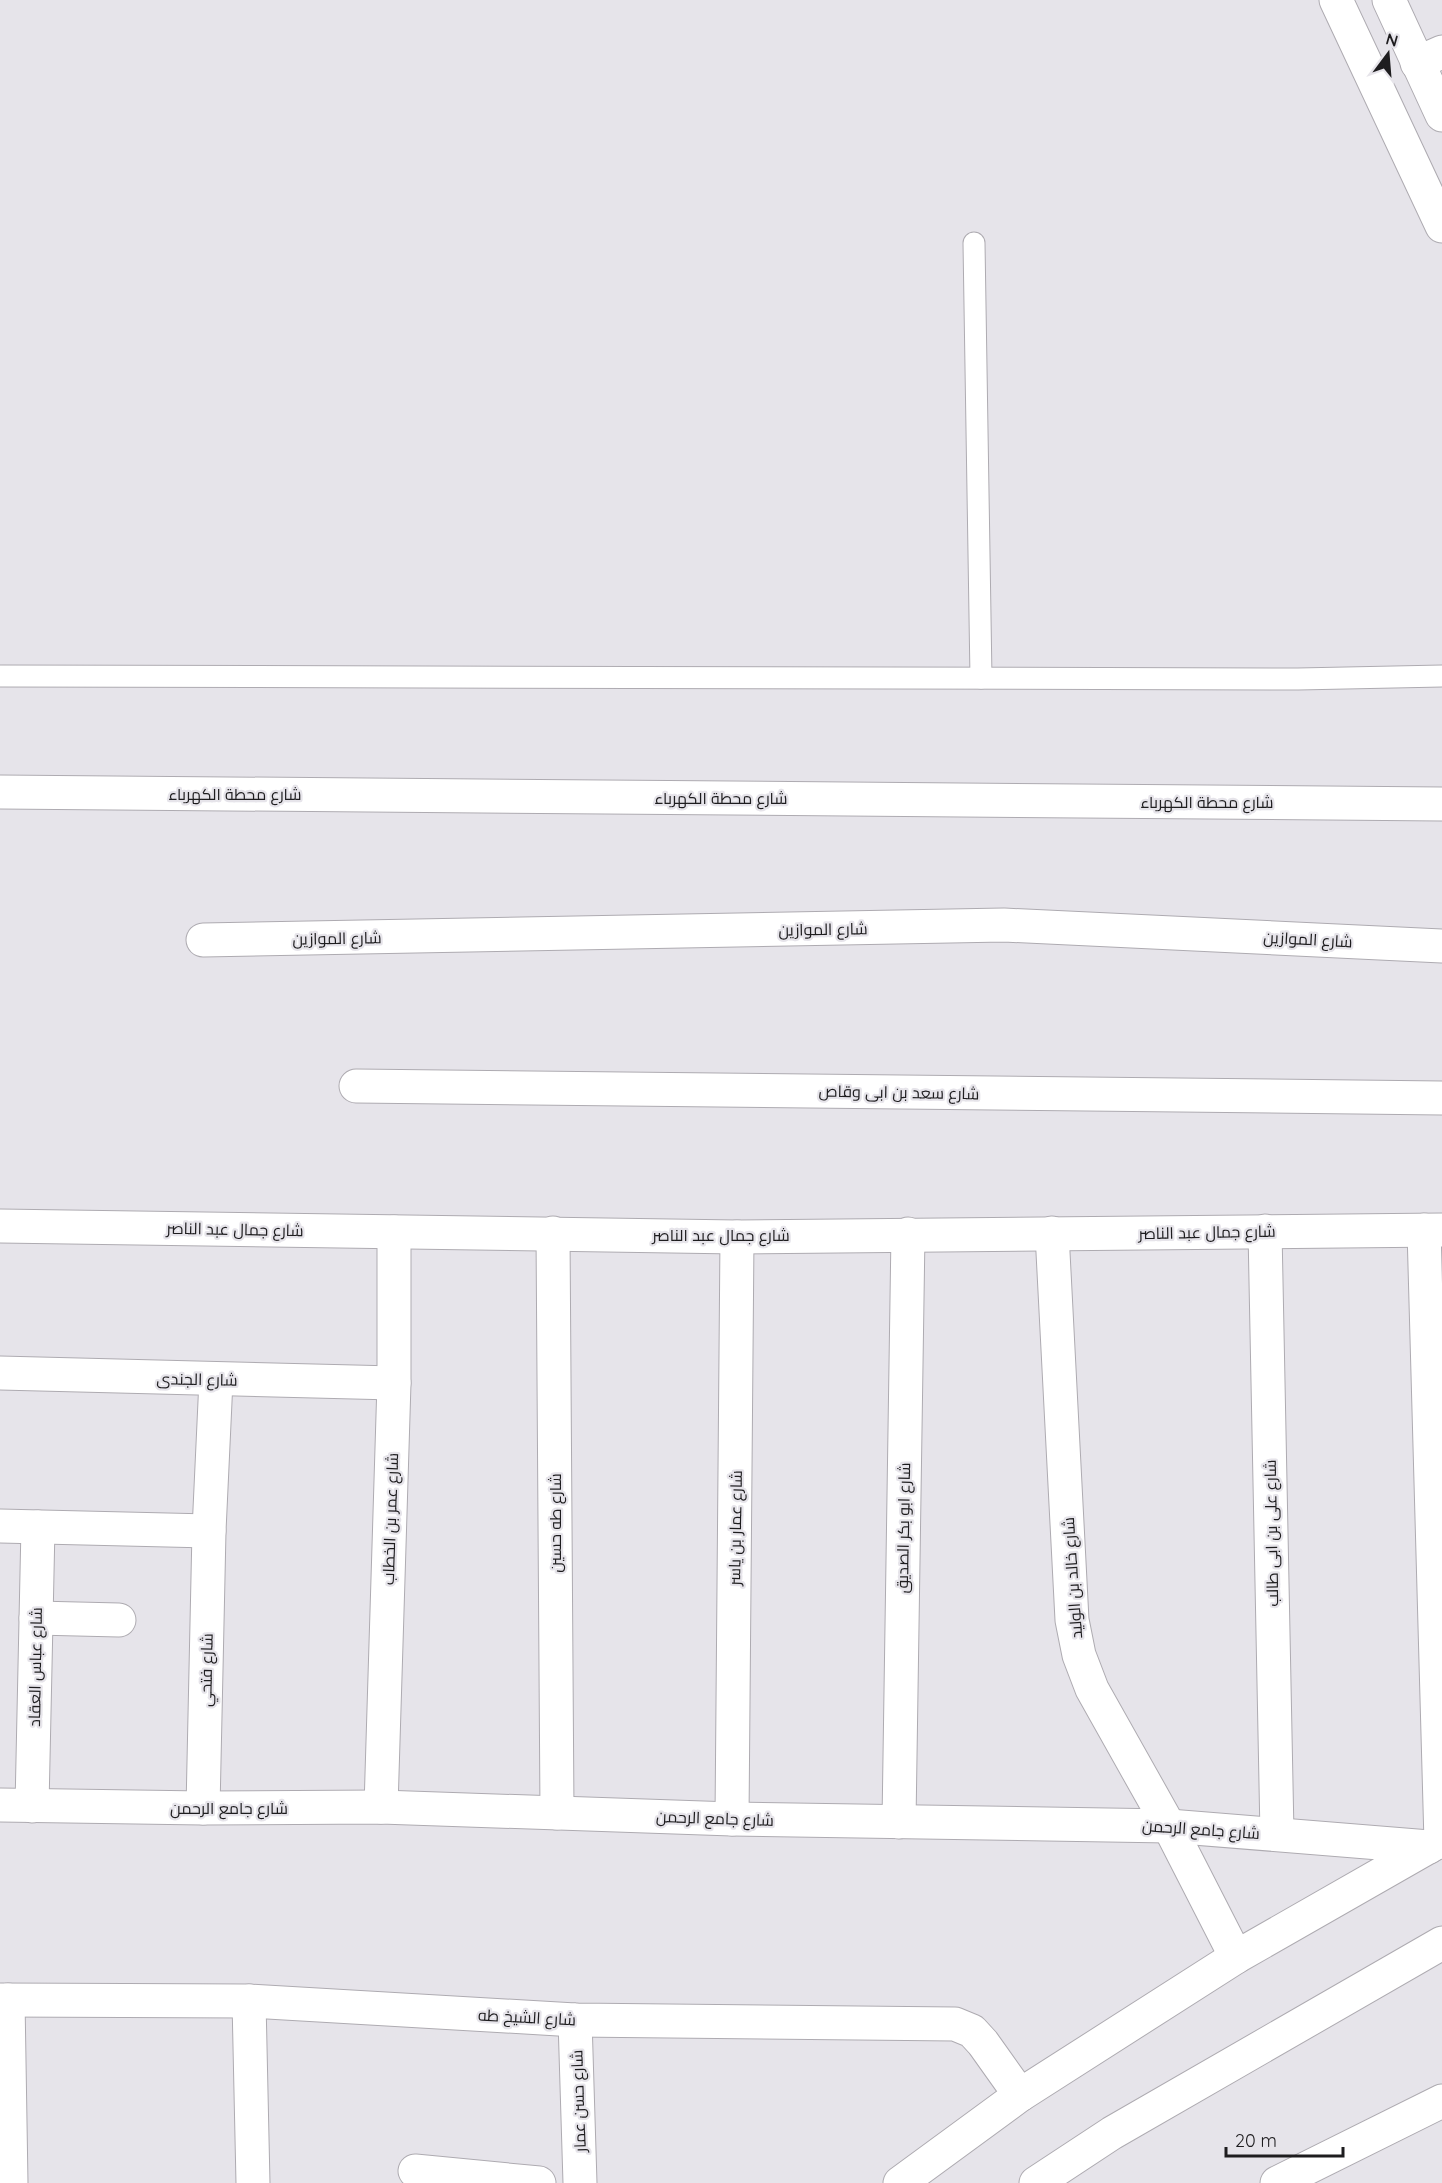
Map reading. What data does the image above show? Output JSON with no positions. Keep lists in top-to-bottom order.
{
  "streets": {
    "main road": [
      "شارع محطة الكهرباء",
      "شارع الموازين",
      "شارع سعد بن ابى وقاص",
      "شارع جمال عبد الناصر",
      "شارع الجندى",
      "شارع عمر بن الخطاب",
      "شارع طه حسين",
      "شارع عمار بن ياسر",
      "شارع ابو بكر الصديق",
      "شارع على بن ابى طالب",
      "شارع خالد بن الوليد",
      "شارع عباس العقاد",
      "شارع فتحي",
      "شارع جامع الرحمن",
      "شارع الشيخ طه",
      "شارع حسن عمار"
    ]
  },
  "crossings": [
    ["شارع جمال عبد الناصر", "شارع عمر بن الخطاب"],
    ["شارع جمال عبد الناصر", "شارع طه حسين"],
    ["شارع جمال عبد الناصر", "شارع عمار بن ياسر"],
    ["شارع جمال عبد الناصر", "شارع ابو بكر الصديق"],
    ["شارع جمال عبد الناصر", "شارع على بن ابى طالب"],
    ["شارع جمال عبد الناصر", "شارع خالد بن الوليد"],
    ["شارع الجندى", "شارع عمر بن الخطاب"],
    ["شارع الجندى", "شارع فتحي"],
    ["شارع عمر بن الخطاب", "شارع جامع الرحمن"],
    ["شارع طه حسين", "شارع جامع الرحمن"],
    ["شارع عمار بن ياسر", "شارع جامع الرحمن"],
    ["شارع ابو بكر الصديق", "شارع جامع الرحمن"],
    ["شارع على بن ابى طالب", "شارع جامع الرحمن"],
    ["شارع خالد بن الوليد", "شارع جامع الرحمن"],
    ["شارع عباس العقاد", "شارع جامع الرحمن"],
    ["شارع فتحي", "شارع جامع الرحمن"],
    ["شارع الشيخ طه", "شارع حسن عمار"]
  ],
  "scale_bar": "20 m",
  "north": "top"
}
